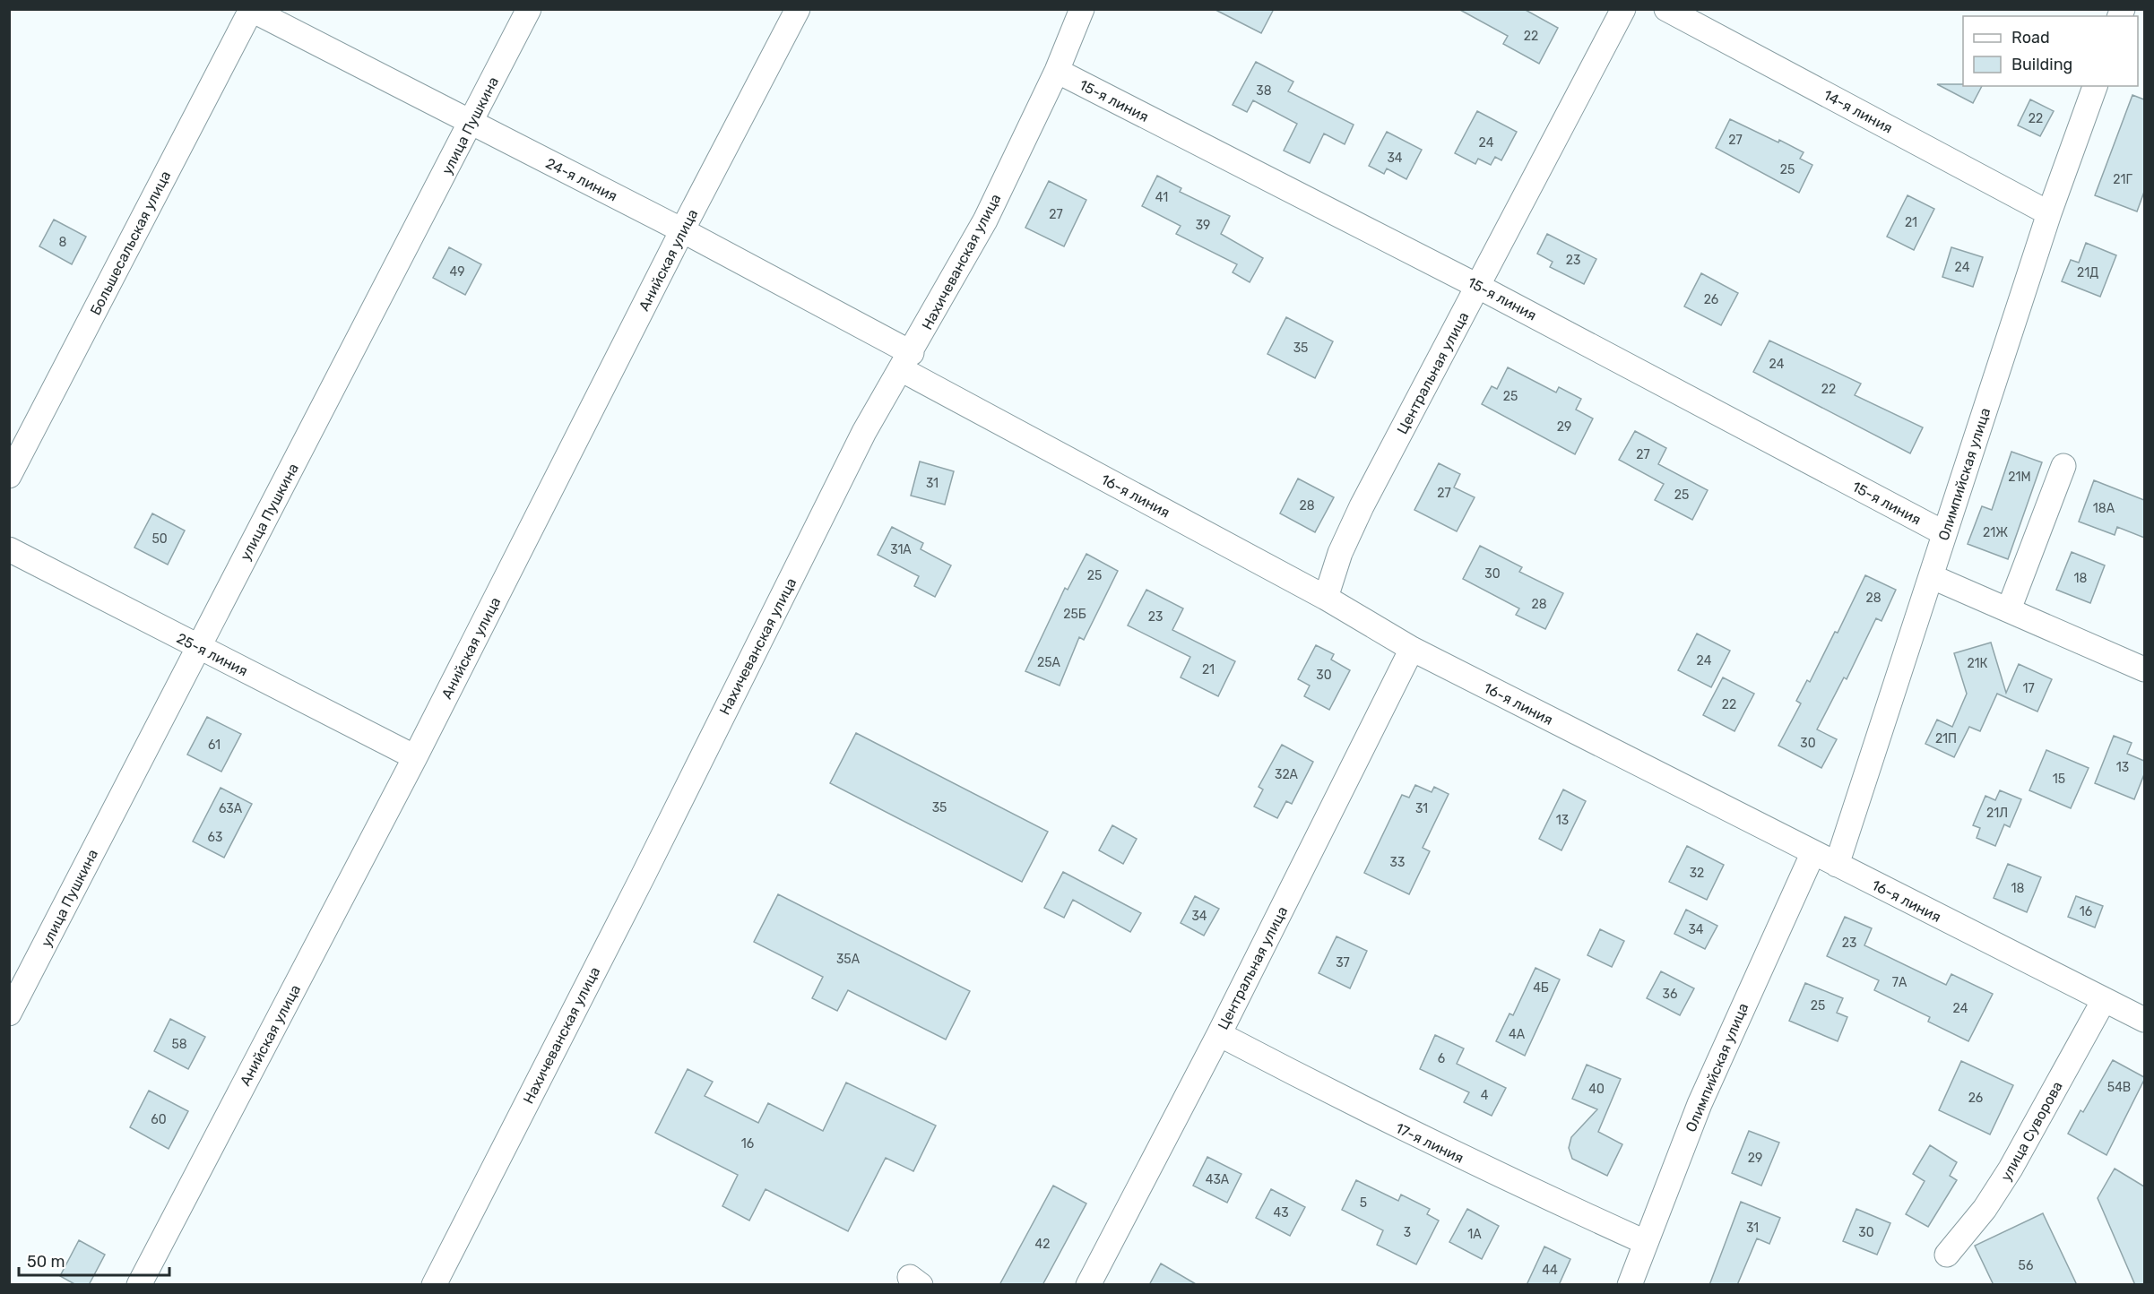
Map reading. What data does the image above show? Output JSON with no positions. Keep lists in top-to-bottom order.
{
  "streets": {
    "street": [
      "15-я линия",
      "14-я линия",
      "улица Пушкина",
      "24-я линия",
      "Большесальская улица",
      "Анийская улица",
      "Нахичеванская улица",
      "Центральная улица",
      "Олимпийская улица",
      "16-я линия",
      "25-я линия",
      "улица Суворова",
      "17-я линия"
    ]
  },
  "crossings": [
    ["15-я линия", "Нахичеванская улица"],
    ["15-я линия", "Центральная улица"],
    ["15-я линия", "Олимпийская улица"],
    ["14-я линия", "Олимпийская улица"],
    ["улица Пушкина", "24-я линия"],
    ["улица Пушкина", "25-я линия"],
    ["24-я линия", "Большесальская улица"],
    ["24-я линия", "Анийская улица"],
    ["24-я линия", "Нахичеванская улица"],
    ["24-я линия", "16-я линия"],
    ["Анийская улица", "25-я линия"],
    ["Нахичеванская улица", "16-я линия"],
    ["Центральная улица", "16-я линия"],
    ["Центральная улица", "17-я линия"],
    ["Олимпийская улица", "16-я линия"],
    ["Олимпийская улица", "17-я линия"],
    ["16-я линия", "улица Суворова"]
  ],
  "house_numbers": [
    "22",
    "38",
    "22",
    "27",
    "24",
    "34",
    "25",
    "21Г",
    "41",
    "27",
    "21",
    "39",
    "8",
    "23",
    "24",
    "49",
    "21Д",
    "26",
    "35",
    "24",
    "22",
    "25",
    "29",
    "27",
    "21М",
    "31",
    "27",
    "25",
    "28",
    "18А",
    "21Ж",
    "50",
    "31А",
    "30",
    "25",
    "18",
    "28",
    "28",
    "25Б",
    "23",
    "24",
    "25А",
    "21К",
    "21",
    "30",
    "17",
    "22",
    "21П",
    "30",
    "61",
    "13",
    "32А",
    "15",
    "35",
    "63А",
    "31",
    "21Л",
    "13",
    "63",
    "33",
    "32",
    "18",
    "16",
    "34",
    "34",
    "23",
    "35А",
    "37",
    "7А",
    "4Б",
    "36",
    "25",
    "24",
    "4А",
    "58",
    "6",
    "54В",
    "40",
    "4",
    "26",
    "60",
    "16",
    "29",
    "43А",
    "5",
    "43",
    "31",
    "3",
    "30",
    "1А",
    "42",
    "56",
    "44"
  ],
  "legend": ["Road", "Building"],
  "scale_bar": "50 m"
}
